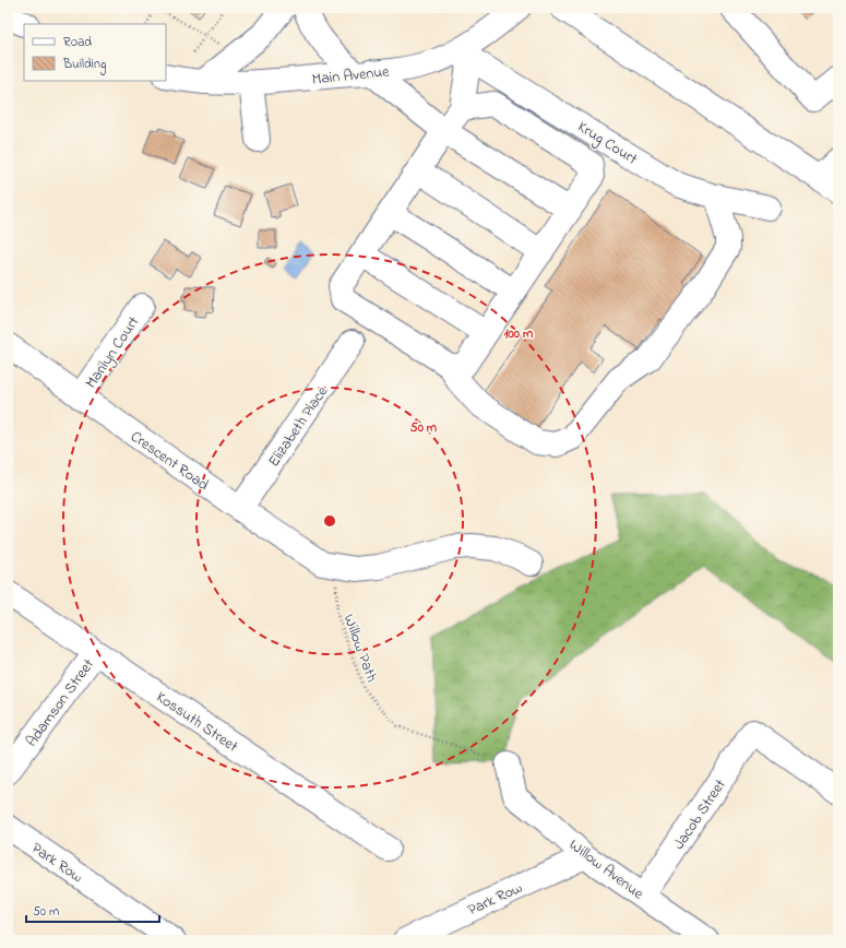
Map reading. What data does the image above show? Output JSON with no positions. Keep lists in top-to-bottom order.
{
  "streets": {
    "street": [
      "Main Avenue",
      "Krug Court",
      "Marilyn Court",
      "Elizabeth Place",
      "Crescent Road",
      "Adamson Street",
      "Kossuth Street",
      "Jacob Street",
      "Park Row",
      "Willow Avenue"
    ],
    "path": ["Willow Path"]
  },
  "crossings": [
    ["Main Avenue", "Krug Court"],
    ["Marilyn Court", "Crescent Road"],
    ["Elizabeth Place", "Crescent Road"],
    ["Crescent Road", "Willow Path"],
    ["Willow Path", "Willow Avenue"],
    ["Adamson Street", "Kossuth Street"],
    ["Jacob Street", "Willow Avenue"],
    ["Park Row", "Willow Avenue"]
  ],
  "legend": ["Road", "Building"],
  "scale_bar": "50 m",
  "rings": ["100 m", "50 m"]
}
